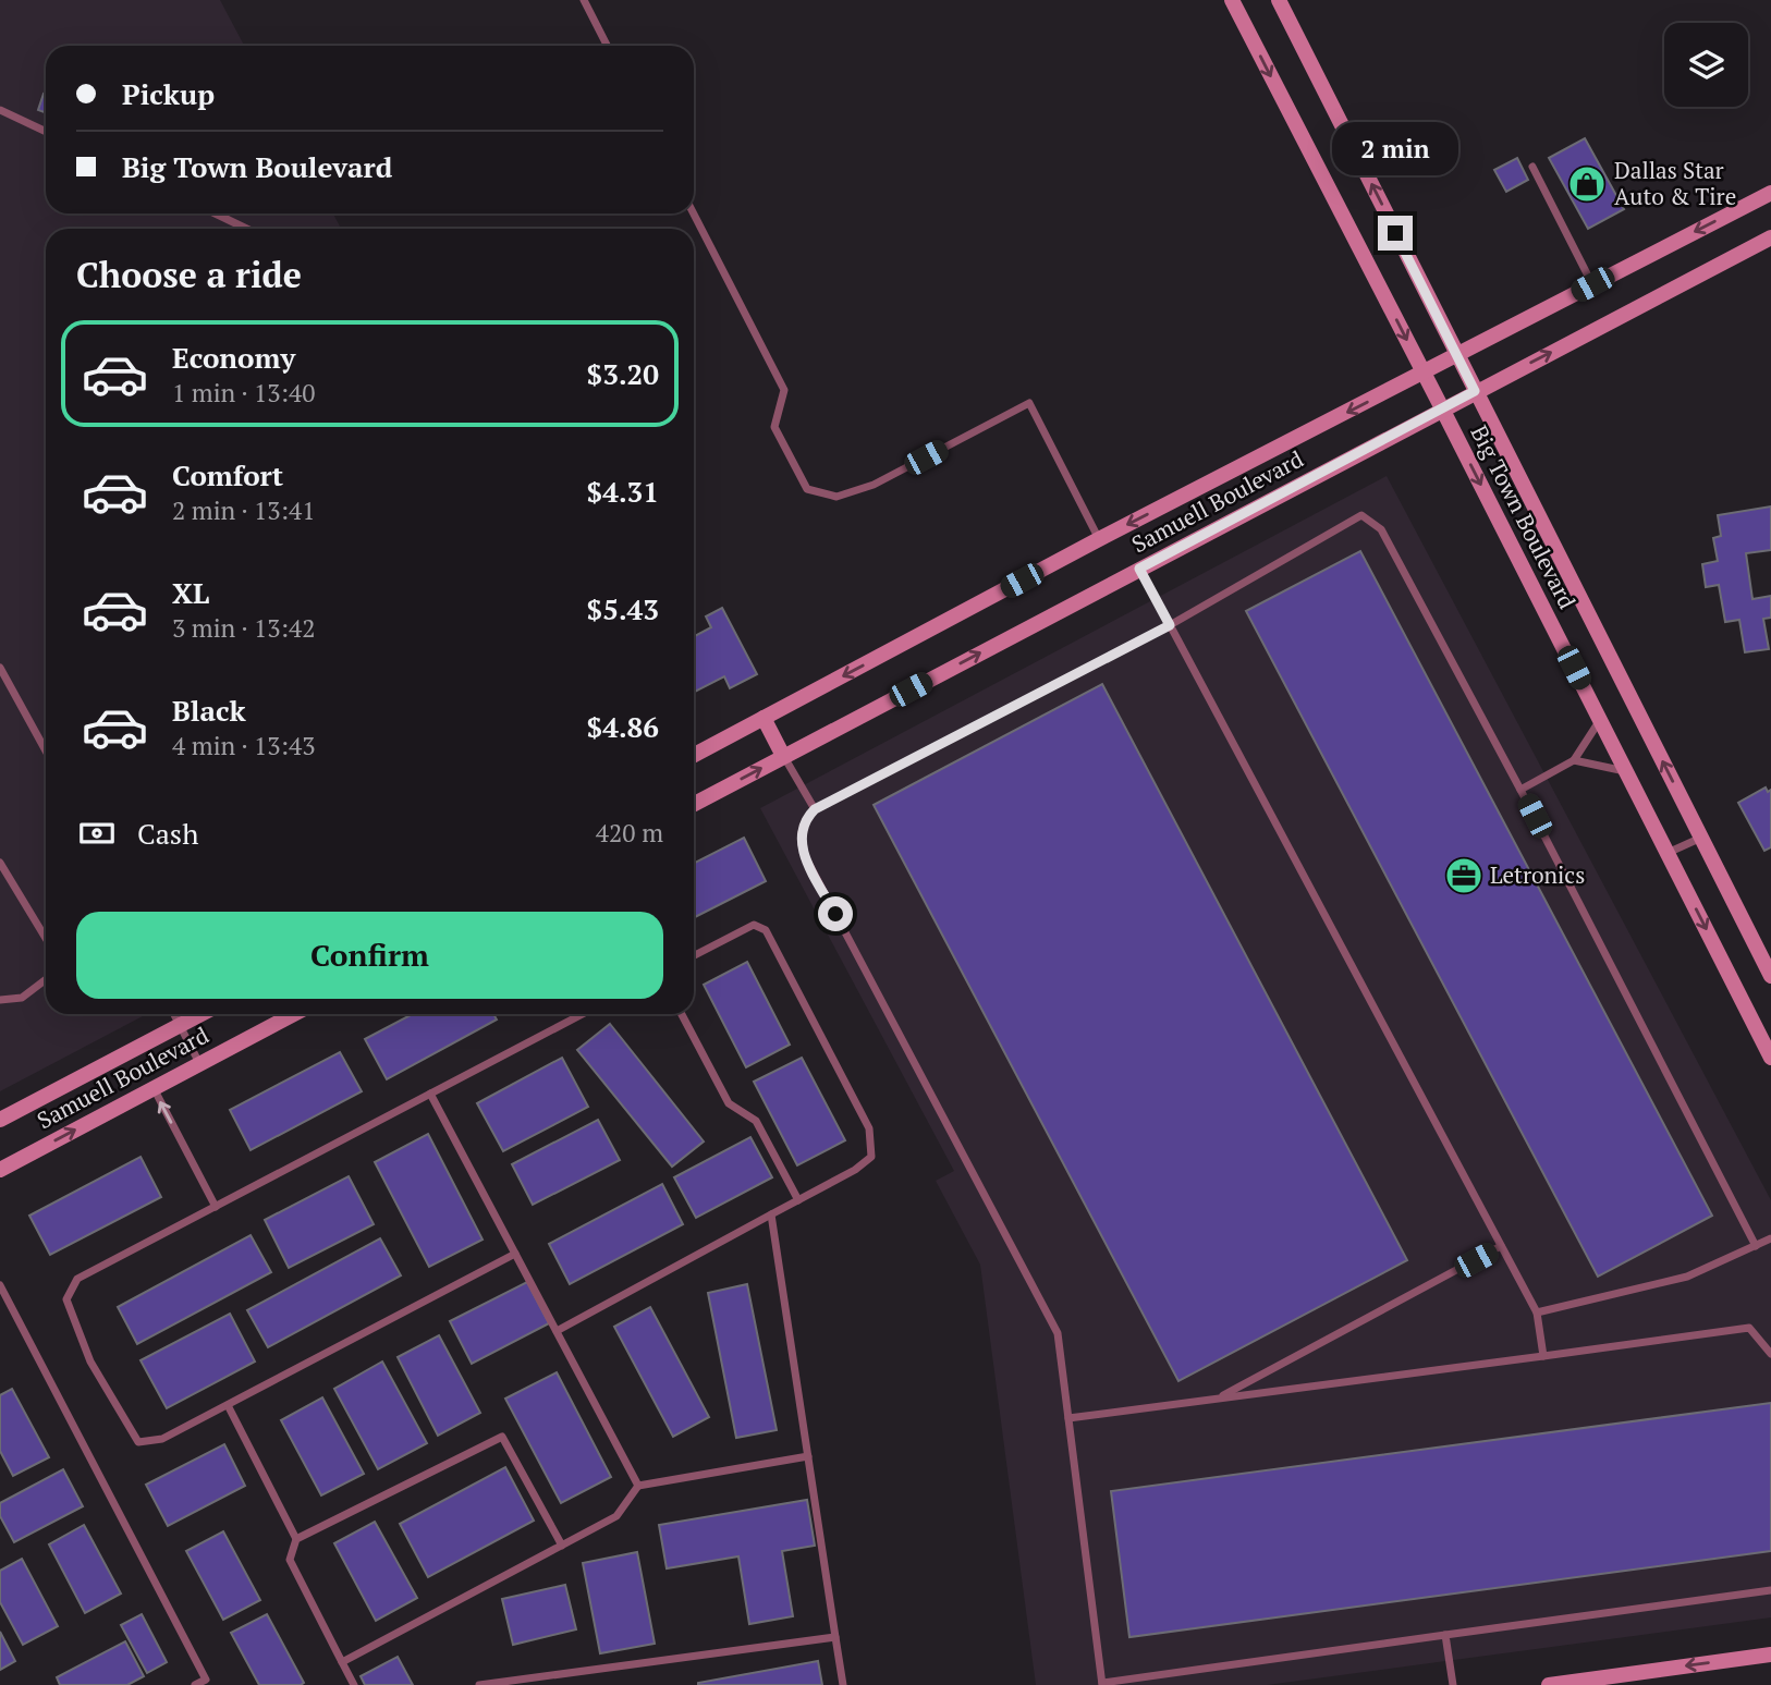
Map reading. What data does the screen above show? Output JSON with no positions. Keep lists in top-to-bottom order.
{
  "streets": {
    "main road": ["Samuell Boulevard", "Big Town Boulevard"]
  },
  "crossings": [
    ["Samuell Boulevard", "Big Town Boulevard"]
  ],
  "places": {
    "shop": ["Dallas Star Auto & Tire"],
    "office": ["Letronics"]
  },
  "page": {
    "banner": ["Pickup", "Big Town Boulevard"],
    "bubble": "2 min",
    "heading": "Choose a ride",
    "list": [
      {
        "name": "Economy",
        "note": "1 min · 13:40",
        "value": "$3.20"
      },
      {
        "name": "Comfort",
        "note": "2 min · 13:41",
        "value": "$4.31"
      },
      {
        "name": "XL",
        "note": "3 min · 13:42",
        "value": "$5.43"
      },
      {
        "name": "Black",
        "note": "4 min · 13:43",
        "value": "$4.86"
      }
    ],
    "pay": ["Cash", "420 m"],
    "buttons": "Confirm"
  }
}
